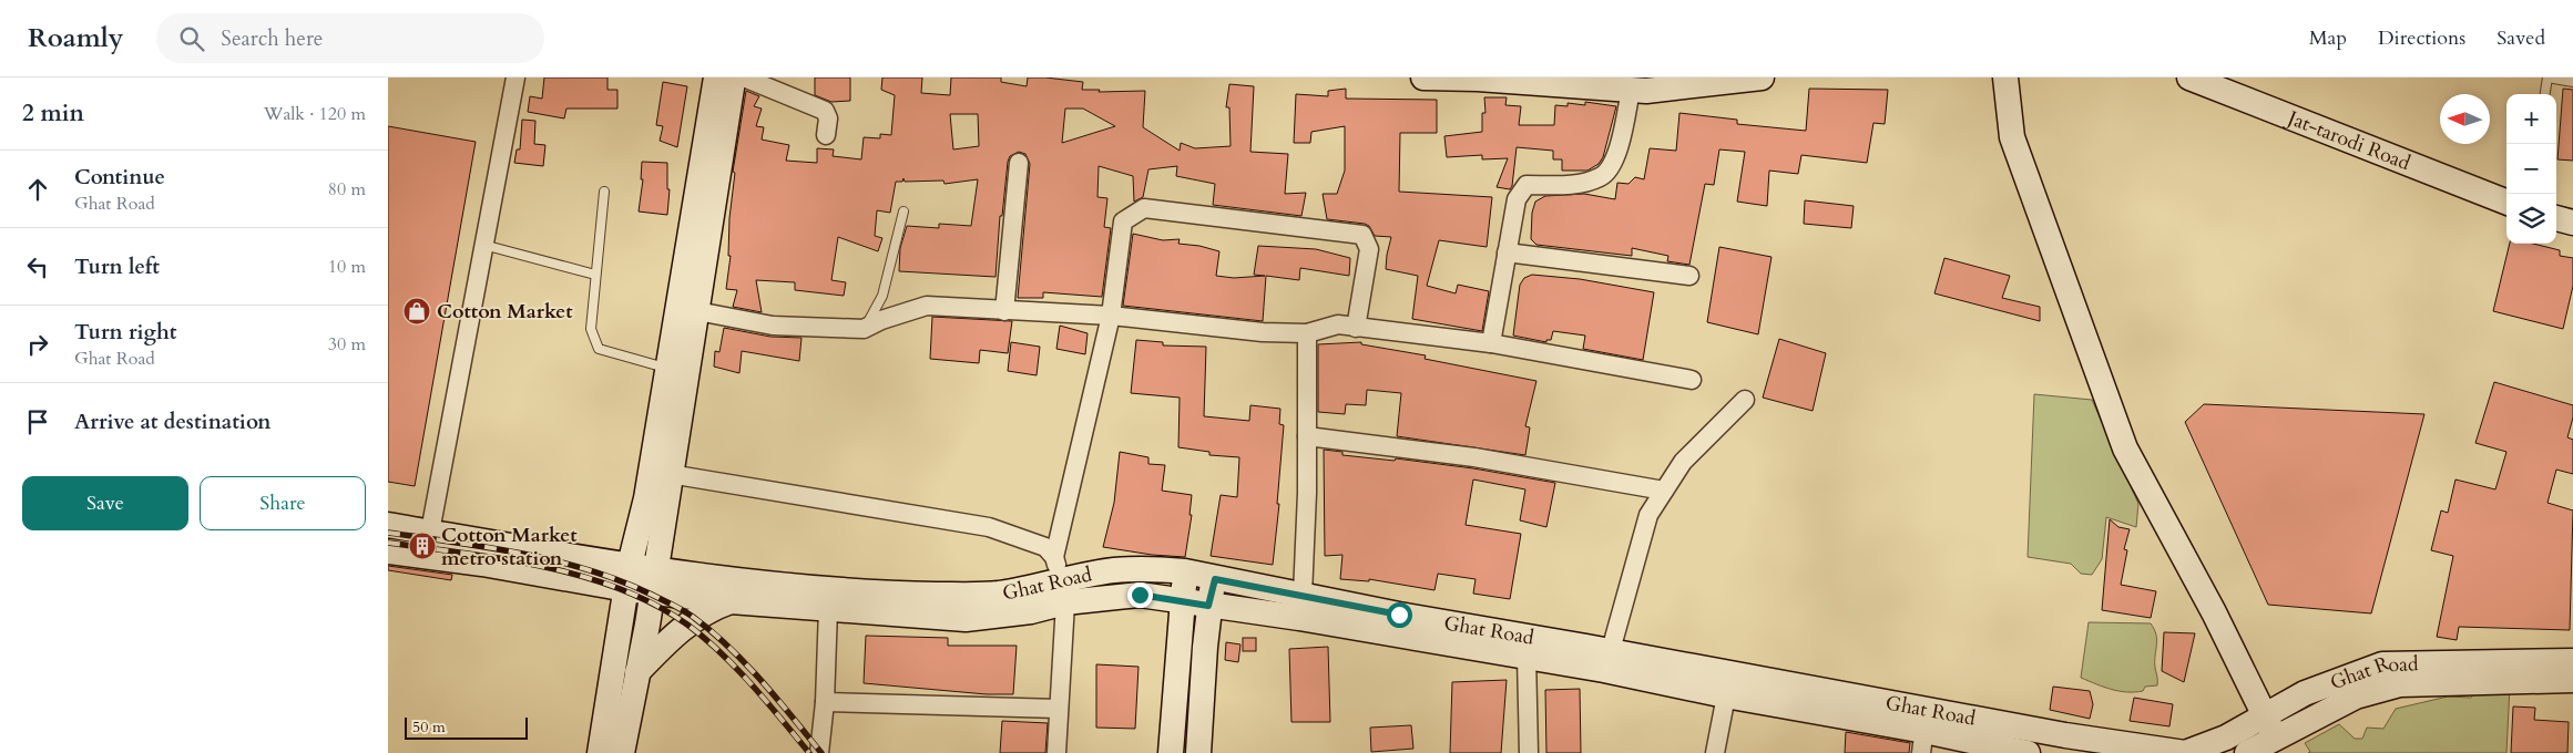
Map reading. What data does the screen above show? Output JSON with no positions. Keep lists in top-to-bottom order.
{
  "streets": {
    "main road": ["Jat-tarodi Road", "Ghat Road"]
  },
  "places": {
    "shop": ["Cotton Market"],
    "building": ["Cotton Market metro station"]
  },
  "scale_bar": "50 m",
  "north": "left",
  "page": {
    "header": "Roamly",
    "search": "Search here",
    "nav": ["Map", "Directions", "Saved"],
    "heading": ["2 min", "Walk · 120 m"],
    "map_buttons": ["+", "−"],
    "list": [
      ["Continue", "Ghat Road", "80 m"],
      ["Turn left", "10 m"],
      ["Turn right", "Ghat Road", "30 m"],
      "Arrive at destination"
    ],
    "buttons": ["Save", "Share"],
    "scale": "50 m"
  }
}
